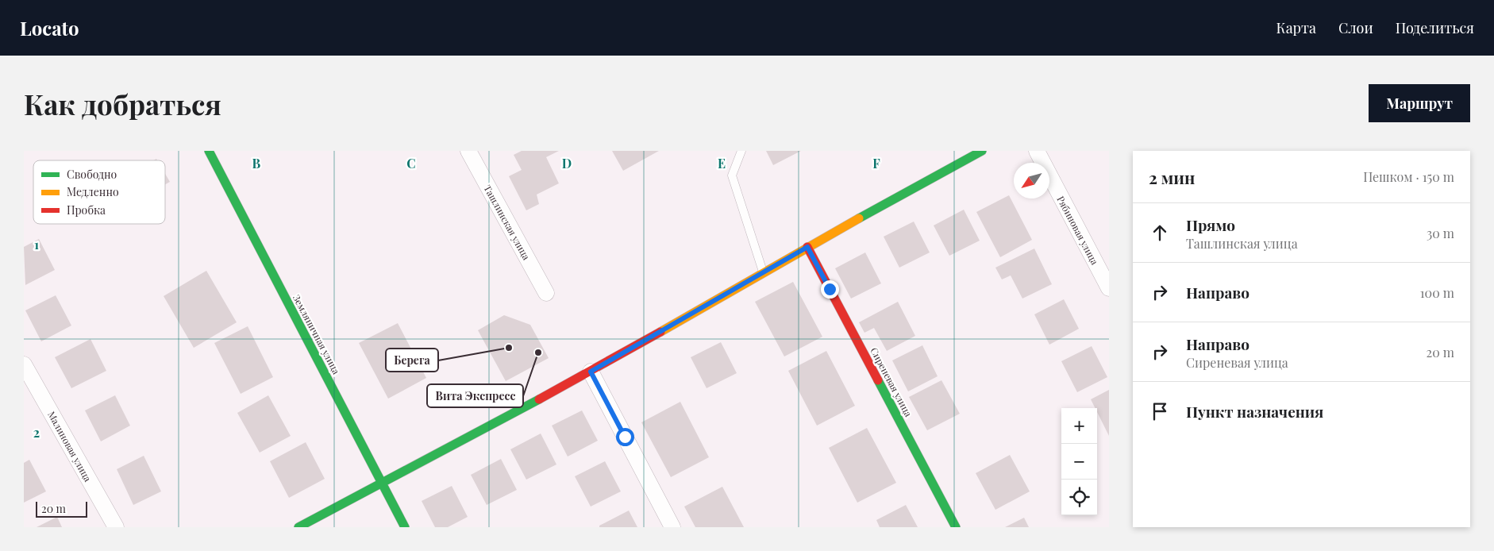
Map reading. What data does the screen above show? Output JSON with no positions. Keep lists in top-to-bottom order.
{
  "streets": {
    "street": [
      "Ташлинская улица",
      "Рябиновая улица",
      "Земляничная улица",
      "Сиреневая улица",
      "Малиновая улица"
    ]
  },
  "places": ["Берега", "Вита Экспресс"],
  "legend": ["Свободно", "Медленно", "Пробка"],
  "scale_bar": "20 m",
  "north": "bottom left",
  "page": {
    "header": "Locato",
    "nav": ["Карта", "Слои", "Поделиться"],
    "buttons": "Маршрут",
    "title": "Как добраться",
    "heading": ["2 мин", "Пешком · 150 m"],
    "list": [
      ["Прямо", "Ташлинская улица", "30 m"],
      ["Направо", "100 m"],
      ["Направо", "Сиреневая улица", "20 m"],
      "Пункт назначения"
    ],
    "map_buttons": ["+", "−"],
    "scale": "20 m"
  },
  "grid": {
    "columns": [
      "B",
      "C",
      "D",
      "E",
      "F"
    ],
    "rows": ["1", "2"]
  }
}
